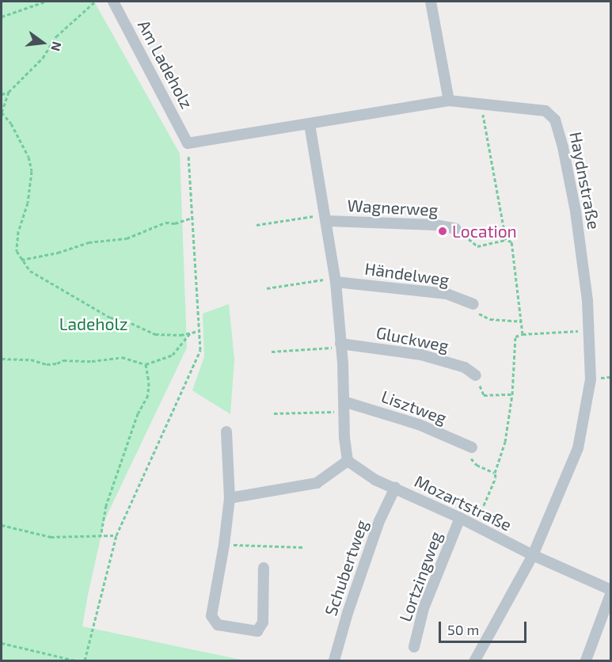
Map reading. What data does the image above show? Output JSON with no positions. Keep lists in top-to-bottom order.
{
  "streets": {
    "street": [
      "Am Ladeholz",
      "Haydnstraße",
      "Wagnerweg",
      "Händelweg",
      "Gluckweg",
      "Lisztweg",
      "Mozartstraße",
      "Schubertweg",
      "Lortzingweg"
    ]
  },
  "crossings": [
    ["Am Ladeholz", "Haydnstraße"],
    ["Haydnstraße", "Mozartstraße"],
    ["Mozartstraße", "Schubertweg"],
    ["Mozartstraße", "Lortzingweg"]
  ],
  "parks": ["Ladeholz"],
  "places": ["Location"],
  "scale_bar": "50 m",
  "north": "right"
}
